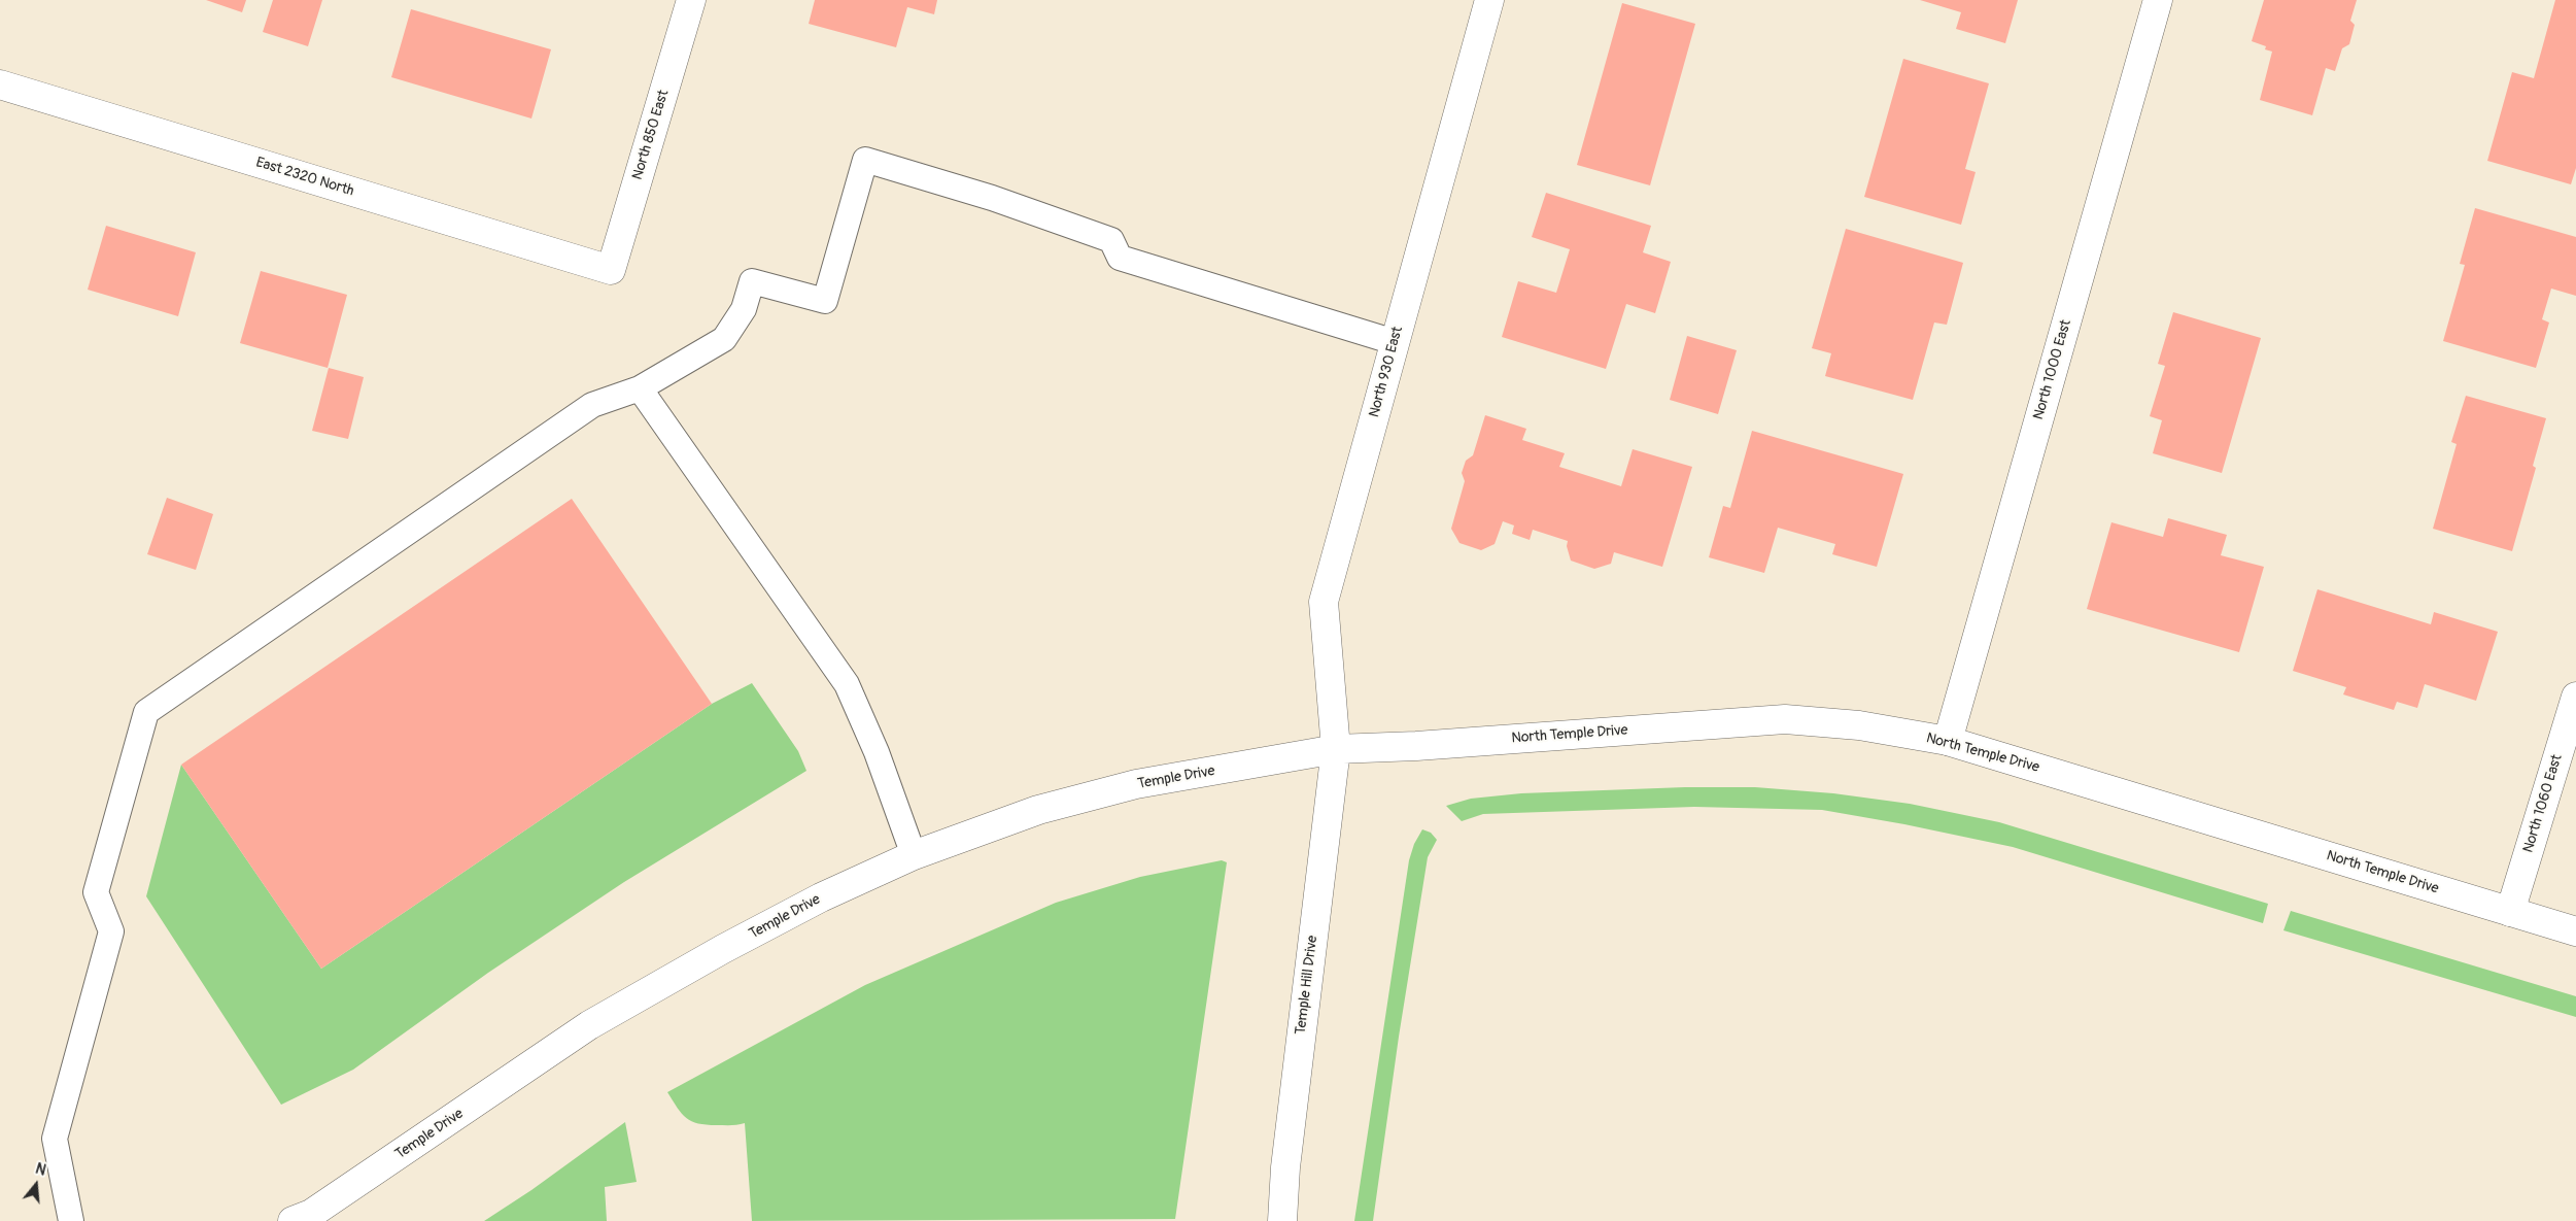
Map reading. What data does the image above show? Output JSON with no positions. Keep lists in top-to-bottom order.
{
  "streets": {
    "street": [
      "North 850 East",
      "East 2320 North",
      "North 1000 East",
      "North 930 East",
      "North Temple Drive",
      "Temple Drive",
      "North 1060 East",
      "Temple Hill Drive"
    ]
  },
  "crossings": [
    ["North 850 East", "East 2320 North"],
    ["North 1000 East", "North Temple Drive"],
    ["North 930 East", "North Temple Drive"],
    ["North 930 East", "Temple Drive"],
    ["North 930 East", "Temple Hill Drive"],
    ["North Temple Drive", "Temple Drive"],
    ["North Temple Drive", "North 1060 East"],
    ["North Temple Drive", "Temple Hill Drive"],
    ["Temple Drive", "Temple Hill Drive"]
  ],
  "north": "top"
}
